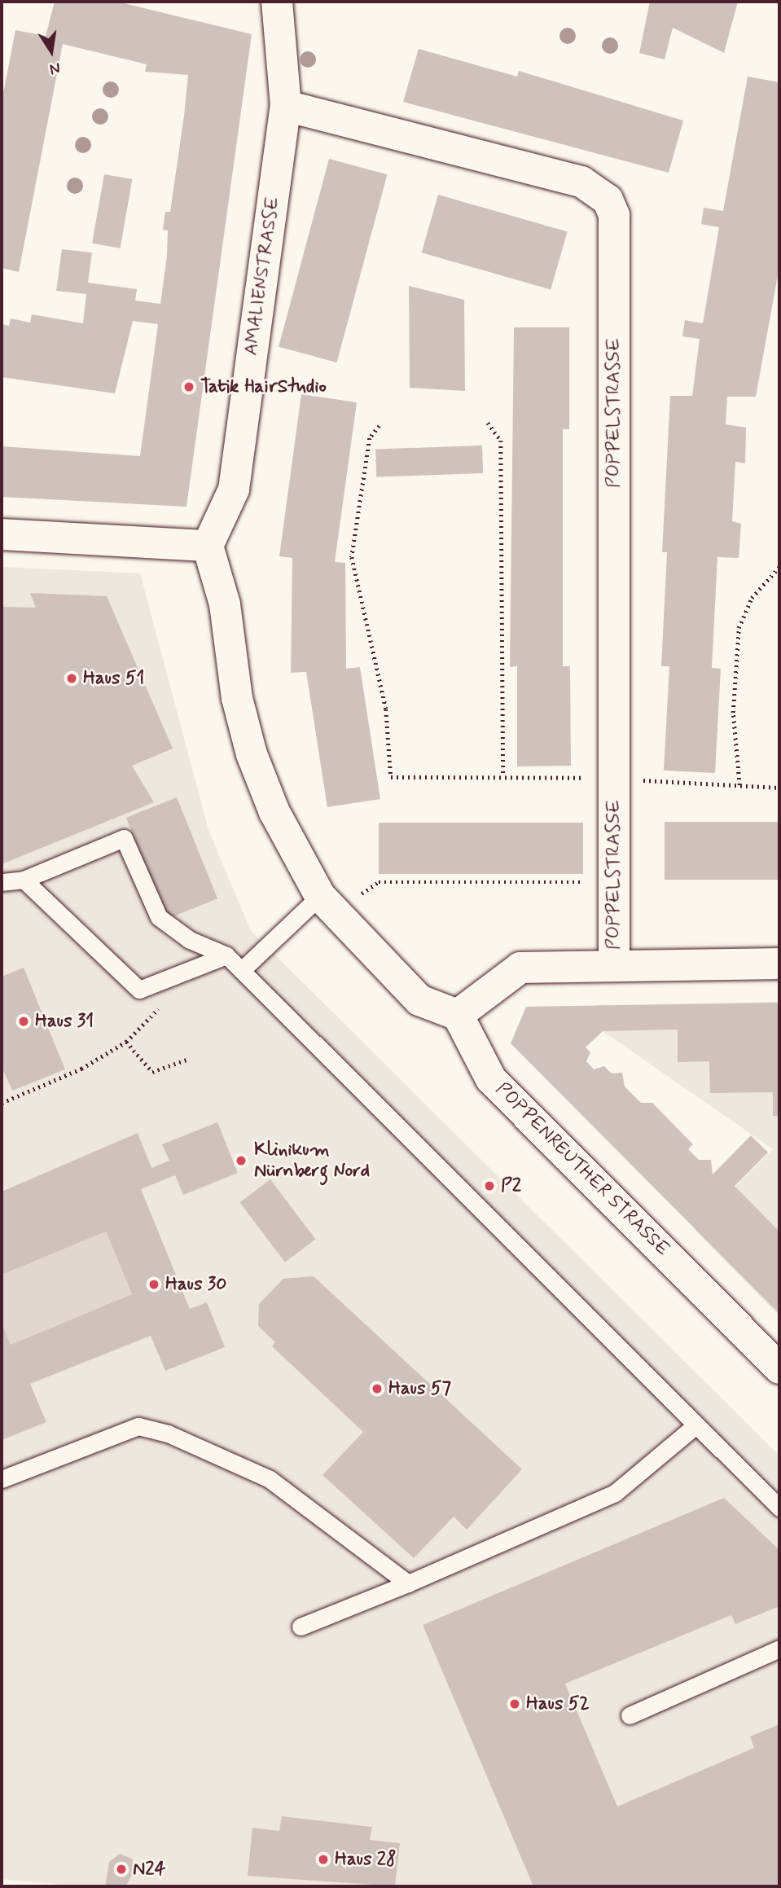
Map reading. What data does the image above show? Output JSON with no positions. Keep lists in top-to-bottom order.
{
  "streets": {
    "street": ["AMALIENSTRASSE", "POPPELSTRASSE", "POPPENREUTHER STRASSE"]
  },
  "crossings": [
    ["AMALIENSTRASSE", "POPPELSTRASSE"]
  ],
  "places": [
    "Tatik HairStudio",
    "Haus 51",
    "Haus 31",
    "Klinikum Nürnberg Nord",
    "P2",
    "Haus 30",
    "Haus 57",
    "Haus 52",
    "Haus 28",
    "N24"
  ],
  "north": "bottom"
}
